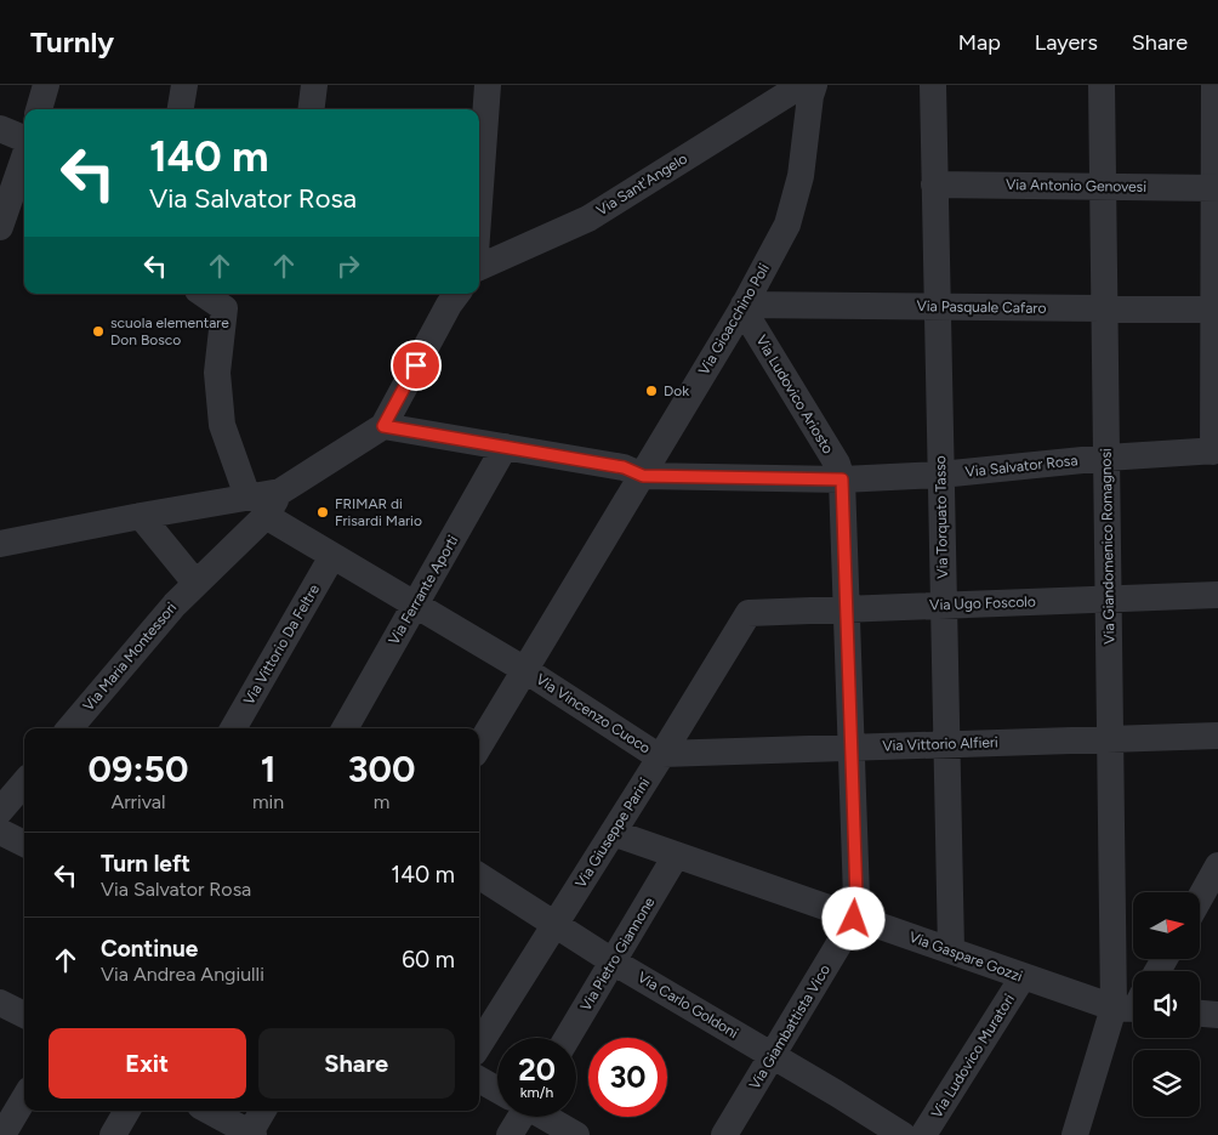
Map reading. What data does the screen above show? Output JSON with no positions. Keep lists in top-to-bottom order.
{
  "streets": {
    "street": [
      "Via Sant'Angelo",
      "Via Antonio Genovesi",
      "Via Pasquale Cafaro",
      "Via Gioacchino Poli",
      "Via Ludovico Ariosto",
      "Via Salvator Rosa",
      "Via Torquato Tasso",
      "Via Giandomenico Romagnosi",
      "Via Ferrante Aporti",
      "Via Ugo Foscolo",
      "Via Vittorio Da Feltre",
      "Via Maria Montessori",
      "Via Vincenzo Cuoco",
      "Via Vittorio Alfieri",
      "Via Giuseppe Parini",
      "Via Pietro Giannone",
      "Via Gaspare Gozzi",
      "Via Carlo Goldoni",
      "Via Giambattista Vico",
      "Via Ludovico Muratori"
    ]
  },
  "crossings": [
    ["Via Antonio Genovesi", "Via Torquato Tasso"],
    ["Via Antonio Genovesi", "Via Giandomenico Romagnosi"],
    ["Via Pasquale Cafaro", "Via Gioacchino Poli"],
    ["Via Pasquale Cafaro", "Via Ludovico Ariosto"],
    ["Via Pasquale Cafaro", "Via Torquato Tasso"],
    ["Via Pasquale Cafaro", "Via Giandomenico Romagnosi"],
    ["Via Gioacchino Poli", "Via Ludovico Ariosto"],
    ["Via Gioacchino Poli", "Via Salvator Rosa"],
    ["Via Gioacchino Poli", "Via Vincenzo Cuoco"],
    ["Via Ludovico Ariosto", "Via Salvator Rosa"],
    ["Via Ludovico Ariosto", "Via Ugo Foscolo"],
    ["Via Ludovico Ariosto", "Via Vittorio Alfieri"],
    ["Via Ludovico Ariosto", "Via Gaspare Gozzi"],
    ["Via Ludovico Ariosto", "Via Giambattista Vico"],
    ["Via Salvator Rosa", "Via Torquato Tasso"],
    ["Via Salvator Rosa", "Via Giandomenico Romagnosi"],
    ["Via Salvator Rosa", "Via Ferrante Aporti"],
    ["Via Salvator Rosa", "Via Maria Montessori"],
    ["Via Torquato Tasso", "Via Ugo Foscolo"],
    ["Via Torquato Tasso", "Via Vittorio Alfieri"],
    ["Via Torquato Tasso", "Via Gaspare Gozzi"],
    ["Via Giandomenico Romagnosi", "Via Ugo Foscolo"],
    ["Via Giandomenico Romagnosi", "Via Vittorio Alfieri"],
    ["Via Ferrante Aporti", "Via Vincenzo Cuoco"],
    ["Via Ugo Foscolo", "Via Giuseppe Parini"],
    ["Via Vittorio Da Feltre", "Via Vincenzo Cuoco"],
    ["Via Maria Montessori", "Via Vincenzo Cuoco"],
    ["Via Vincenzo Cuoco", "Via Vittorio Alfieri"],
    ["Via Vincenzo Cuoco", "Via Giuseppe Parini"],
    ["Via Vittorio Alfieri", "Via Giuseppe Parini"],
    ["Via Giuseppe Parini", "Via Gaspare Gozzi"],
    ["Via Giuseppe Parini", "Via Carlo Goldoni"],
    ["Via Pietro Giannone", "Via Gaspare Gozzi"],
    ["Via Pietro Giannone", "Via Carlo Goldoni"],
    ["Via Gaspare Gozzi", "Via Giambattista Vico"],
    ["Via Gaspare Gozzi", "Via Ludovico Muratori"],
    ["Via Carlo Goldoni", "Via Giambattista Vico"]
  ],
  "places": ["scuola elementare Don Bosco", "Dok", "FRIMAR di Frisardi Mario"],
  "north": "right",
  "page": {
    "header": "Turnly",
    "nav": ["Map", "Layers", "Share"],
    "turn": ["140 m", "Via Salvator Rosa"],
    "eta": [
      "09:50",
      "Arrival",
      "1",
      "min",
      "300",
      "m"
    ],
    "list": [
      {
        "name": "Turn left",
        "note": "Via Salvator Rosa",
        "value": "140 m"
      },
      {
        "name": "Continue",
        "note": "Via Andrea Angiulli",
        "value": "60 m"
      }
    ],
    "buttons": ["Exit", "Share"],
    "speed": "20 km/h",
    "limit": "30"
  }
}
